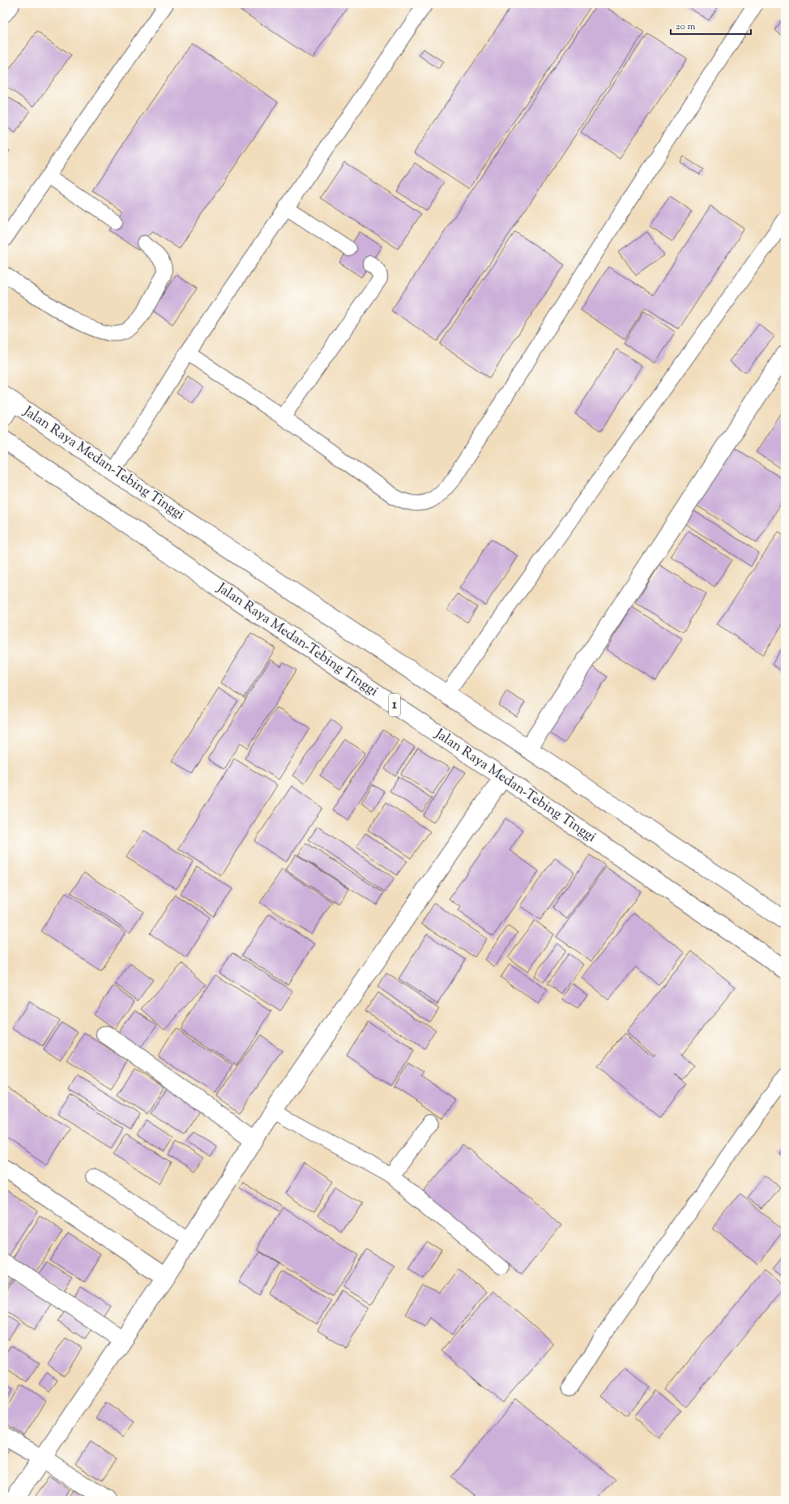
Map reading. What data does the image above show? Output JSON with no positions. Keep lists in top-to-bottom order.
{
  "streets": {
    "main road": ["Jalan Raya Medan-Tebing Tinggi", "1"]
  },
  "scale_bar": "20 m"
}
